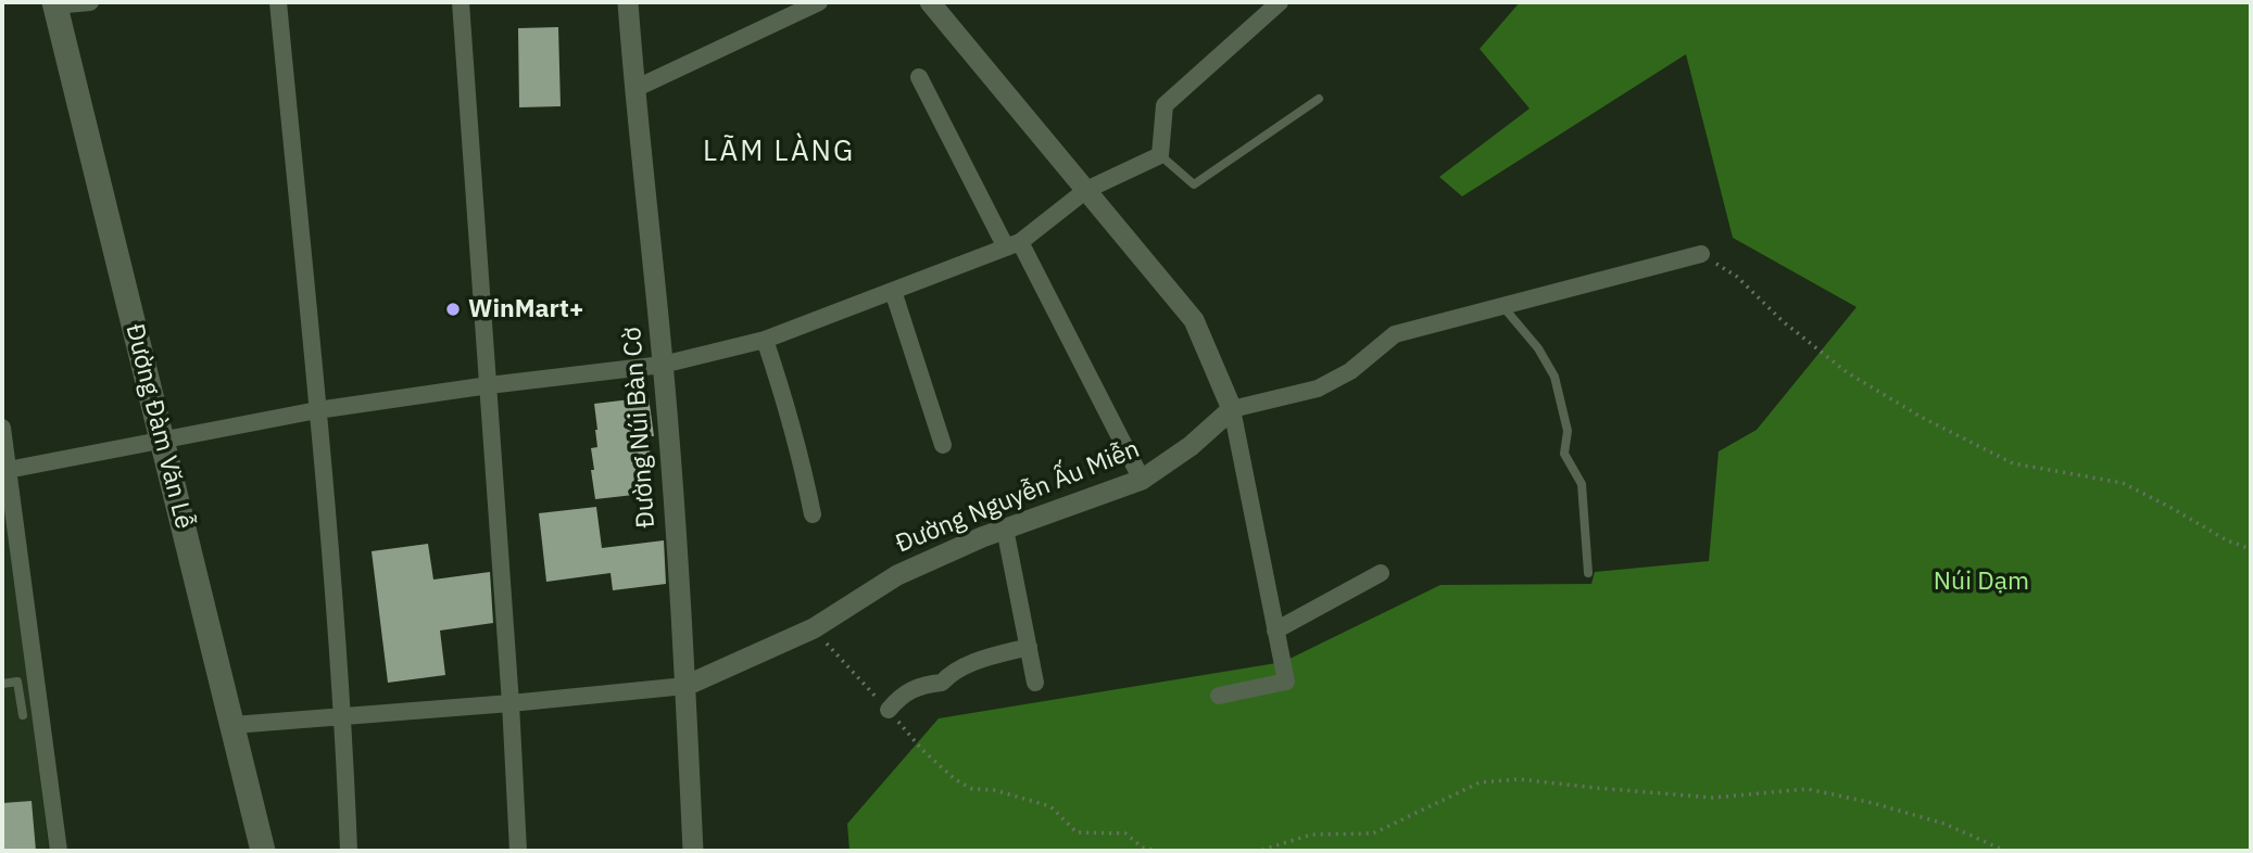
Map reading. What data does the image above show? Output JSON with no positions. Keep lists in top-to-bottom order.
{
  "streets": {
    "main road": ["Đường Đàm Văn Lễ"],
    "street": ["Đường Núi Bàn Cờ", "Đường Nguyễn Ấu Miễn"]
  },
  "crossings": [
    ["Đường Núi Bàn Cờ", "Đường Nguyễn Ấu Miễn"]
  ],
  "districts": ["LÃM LÀNG"],
  "parks": ["Núi Dạm"],
  "places": ["WinMart+"]
}
